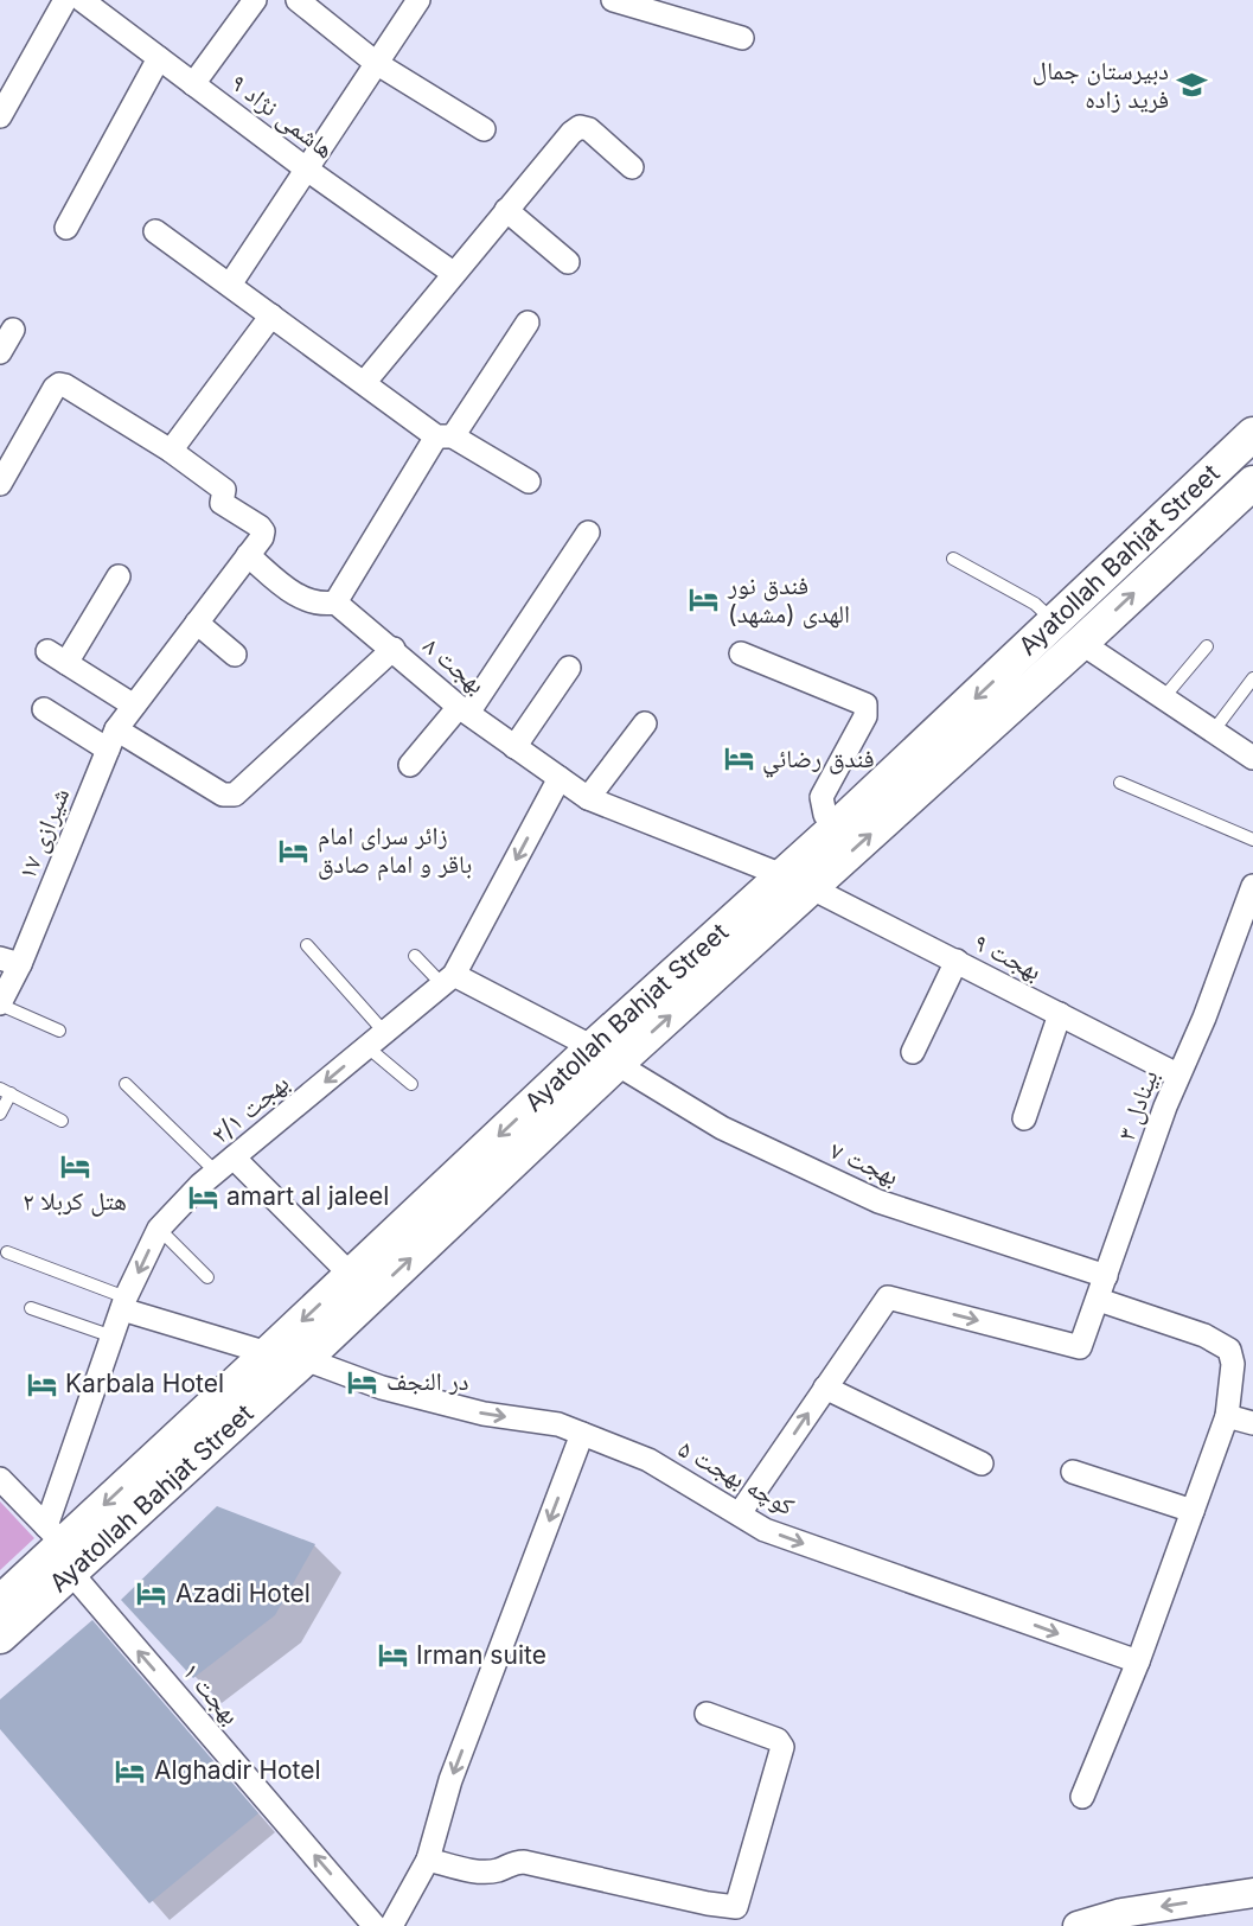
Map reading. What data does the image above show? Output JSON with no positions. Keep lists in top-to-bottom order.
{
  "streets": {
    "main road": ["Ayatollah Bahjat Street"],
    "street": [
      "هاشمی نژاد ۹",
      "بهجت ۸",
      "شیرازی ۱۷",
      "بهجت ۹",
      "بینادل ۳",
      "بهجت ۲/۱",
      "بهجت ۷",
      "کوچه بهجت ۵",
      "بهجت ۱"
    ]
  },
  "crossings": [
    ["Ayatollah Bahjat Street", "بهجت ۸"],
    ["Ayatollah Bahjat Street", "بهجت ۹"],
    ["Ayatollah Bahjat Street", "بهجت ۲/۱"],
    ["Ayatollah Bahjat Street", "بهجت ۷"],
    ["Ayatollah Bahjat Street", "کوچه بهجت ۵"],
    ["Ayatollah Bahjat Street", "بهجت ۱"],
    ["بهجت ۸", "شیرازی ۱۷"],
    ["بهجت ۸", "بهجت ۹"],
    ["بهجت ۸", "بهجت ۲/۱"],
    ["بهجت ۹", "بینادل ۳"],
    ["بینادل ۳", "بهجت ۷"],
    ["بهجت ۲/۱", "بهجت ۷"],
    ["بهجت ۲/۱", "بهجت ۱"]
  ],
  "one_way": ["بهجت ۲/۱", "بهجت ۱"],
  "places": {
    "school or university": ["دبیرستان جمال فرید زاده"],
    "hotel": [
      "فندق نور الهدى (مشهد)",
      "فندق رضائي",
      "زائر سرای امام باقر و امام صادق",
      "هتل کربلا ۲",
      "amart al jaleel",
      "در النجف",
      "Karbala Hotel",
      "Azadi Hotel",
      "Irman suite",
      "Alghadir Hotel"
    ]
  }
}
